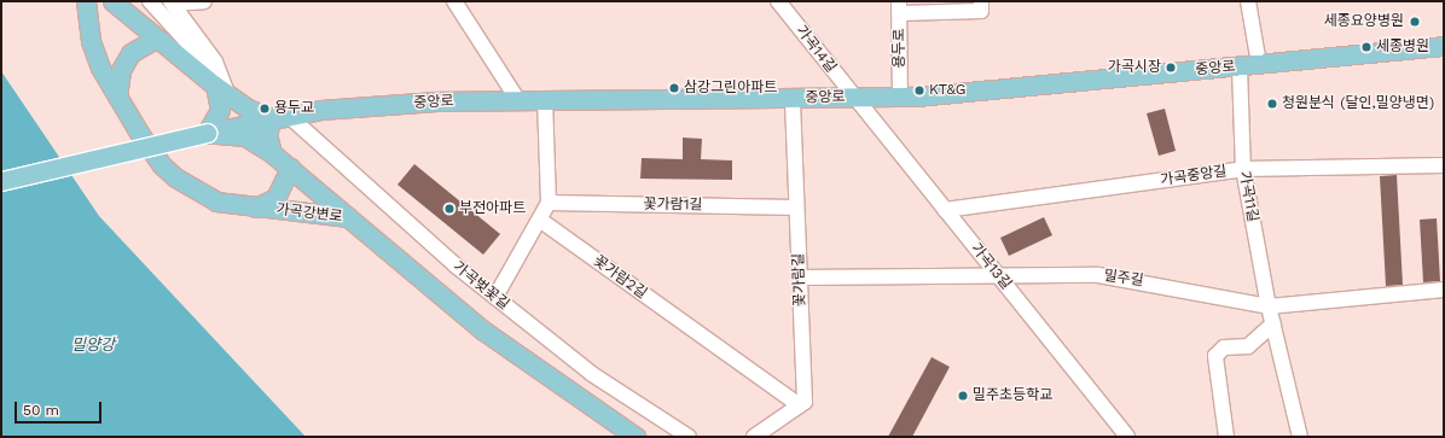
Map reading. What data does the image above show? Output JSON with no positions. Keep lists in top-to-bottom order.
{
  "streets": {
    "main road": ["중앙로", "가곡강변로"],
    "street": [
      "용두로",
      "가곡14길",
      "가곡중앙길",
      "가곡11길",
      "꽃가람1길",
      "가곡13길",
      "꽃가람2길",
      "밀주길",
      "꽃가람길",
      "가곡벚꽃길"
    ]
  },
  "crossings": [
    ["용두로", "중앙로"],
    ["가곡14길", "중앙로"],
    ["가곡14길", "가곡13길"],
    ["중앙로", "가곡11길"],
    ["중앙로", "가곡13길"],
    ["중앙로", "꽃가람길"],
    ["중앙로", "가곡벚꽃길"],
    ["가곡중앙길", "가곡11길"],
    ["가곡중앙길", "가곡13길"],
    ["가곡11길", "밀주길"],
    ["꽃가람1길", "꽃가람길"],
    ["가곡13길", "밀주길"],
    ["꽃가람2길", "꽃가람길"],
    ["밀주길", "꽃가람길"]
  ],
  "water": ["밀양강"],
  "places": [
    "세종요양병원",
    "세종병원",
    "가곡시장",
    "삼강그린아파트",
    "KT&G",
    "청원분식 (달인,밀양냉면)",
    "용두교",
    "부전아파트",
    "밀주초등학교"
  ],
  "scale_bar": "50 m"
}
